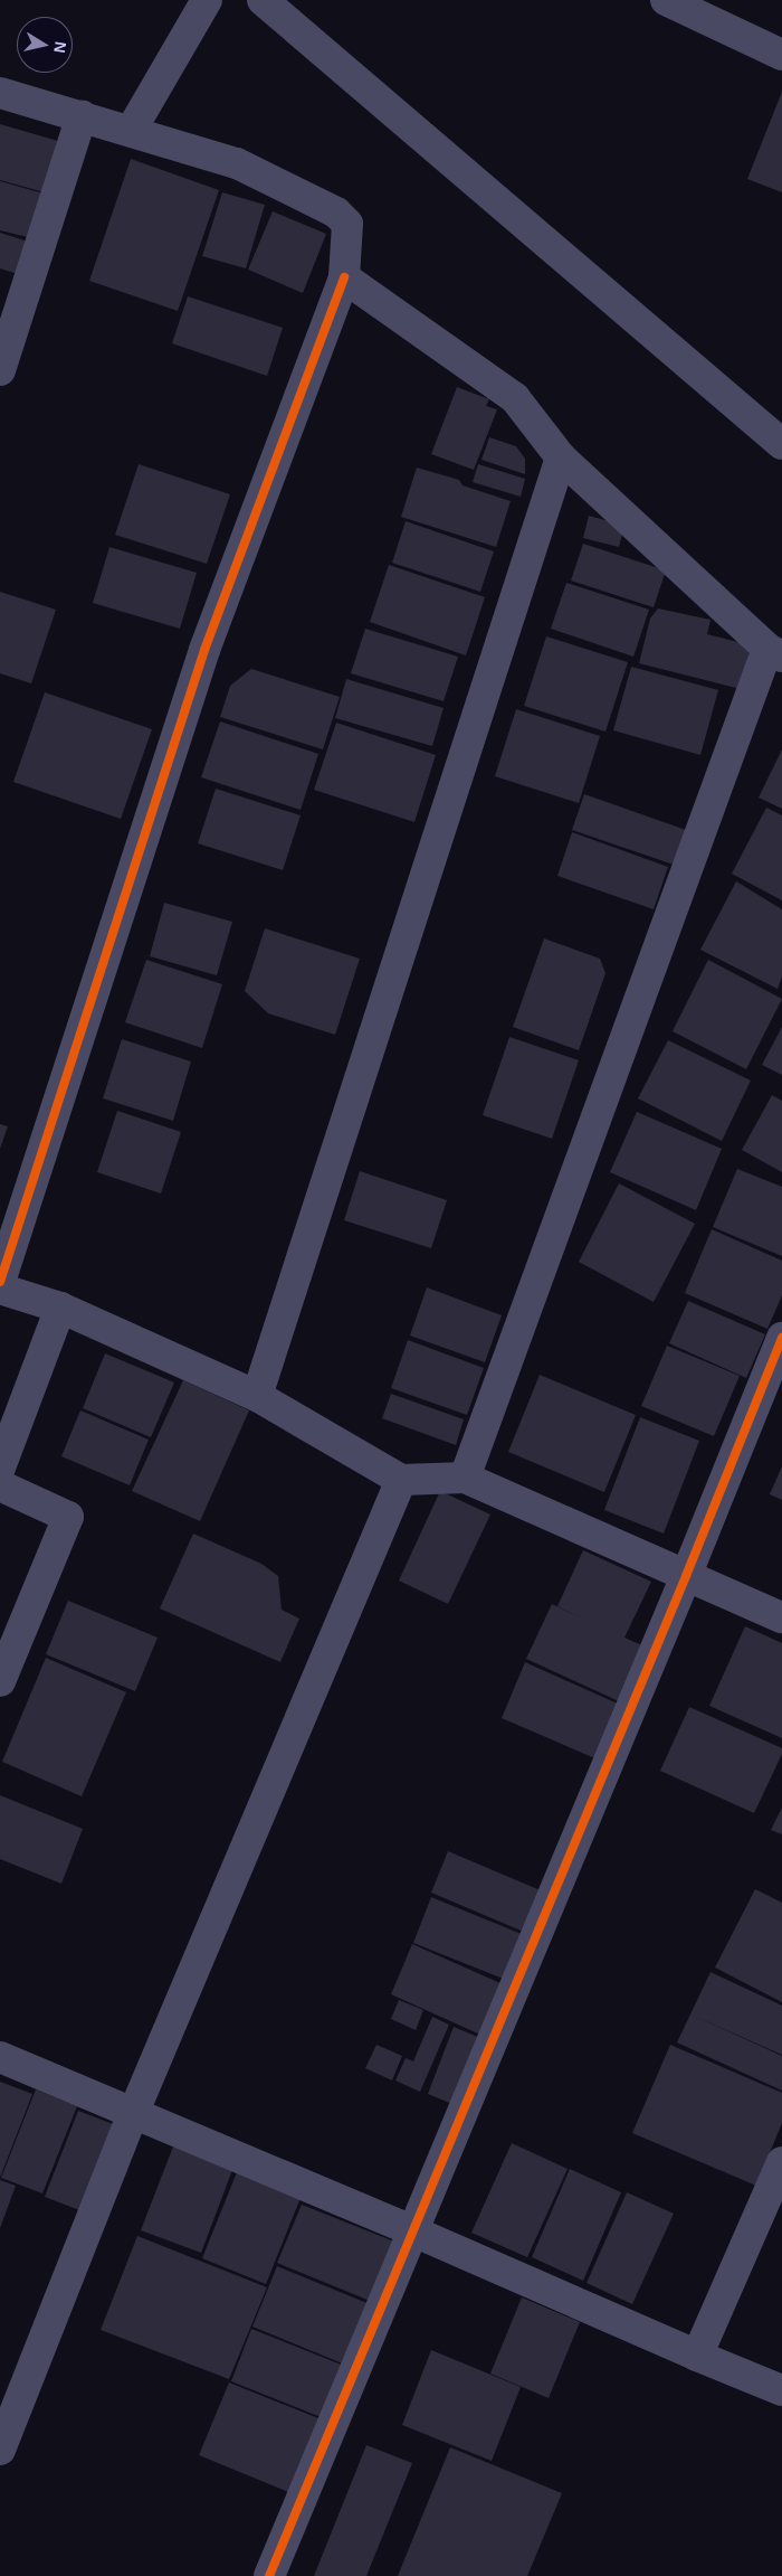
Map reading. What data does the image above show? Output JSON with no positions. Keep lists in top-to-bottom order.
{
  "north": "right"
}
